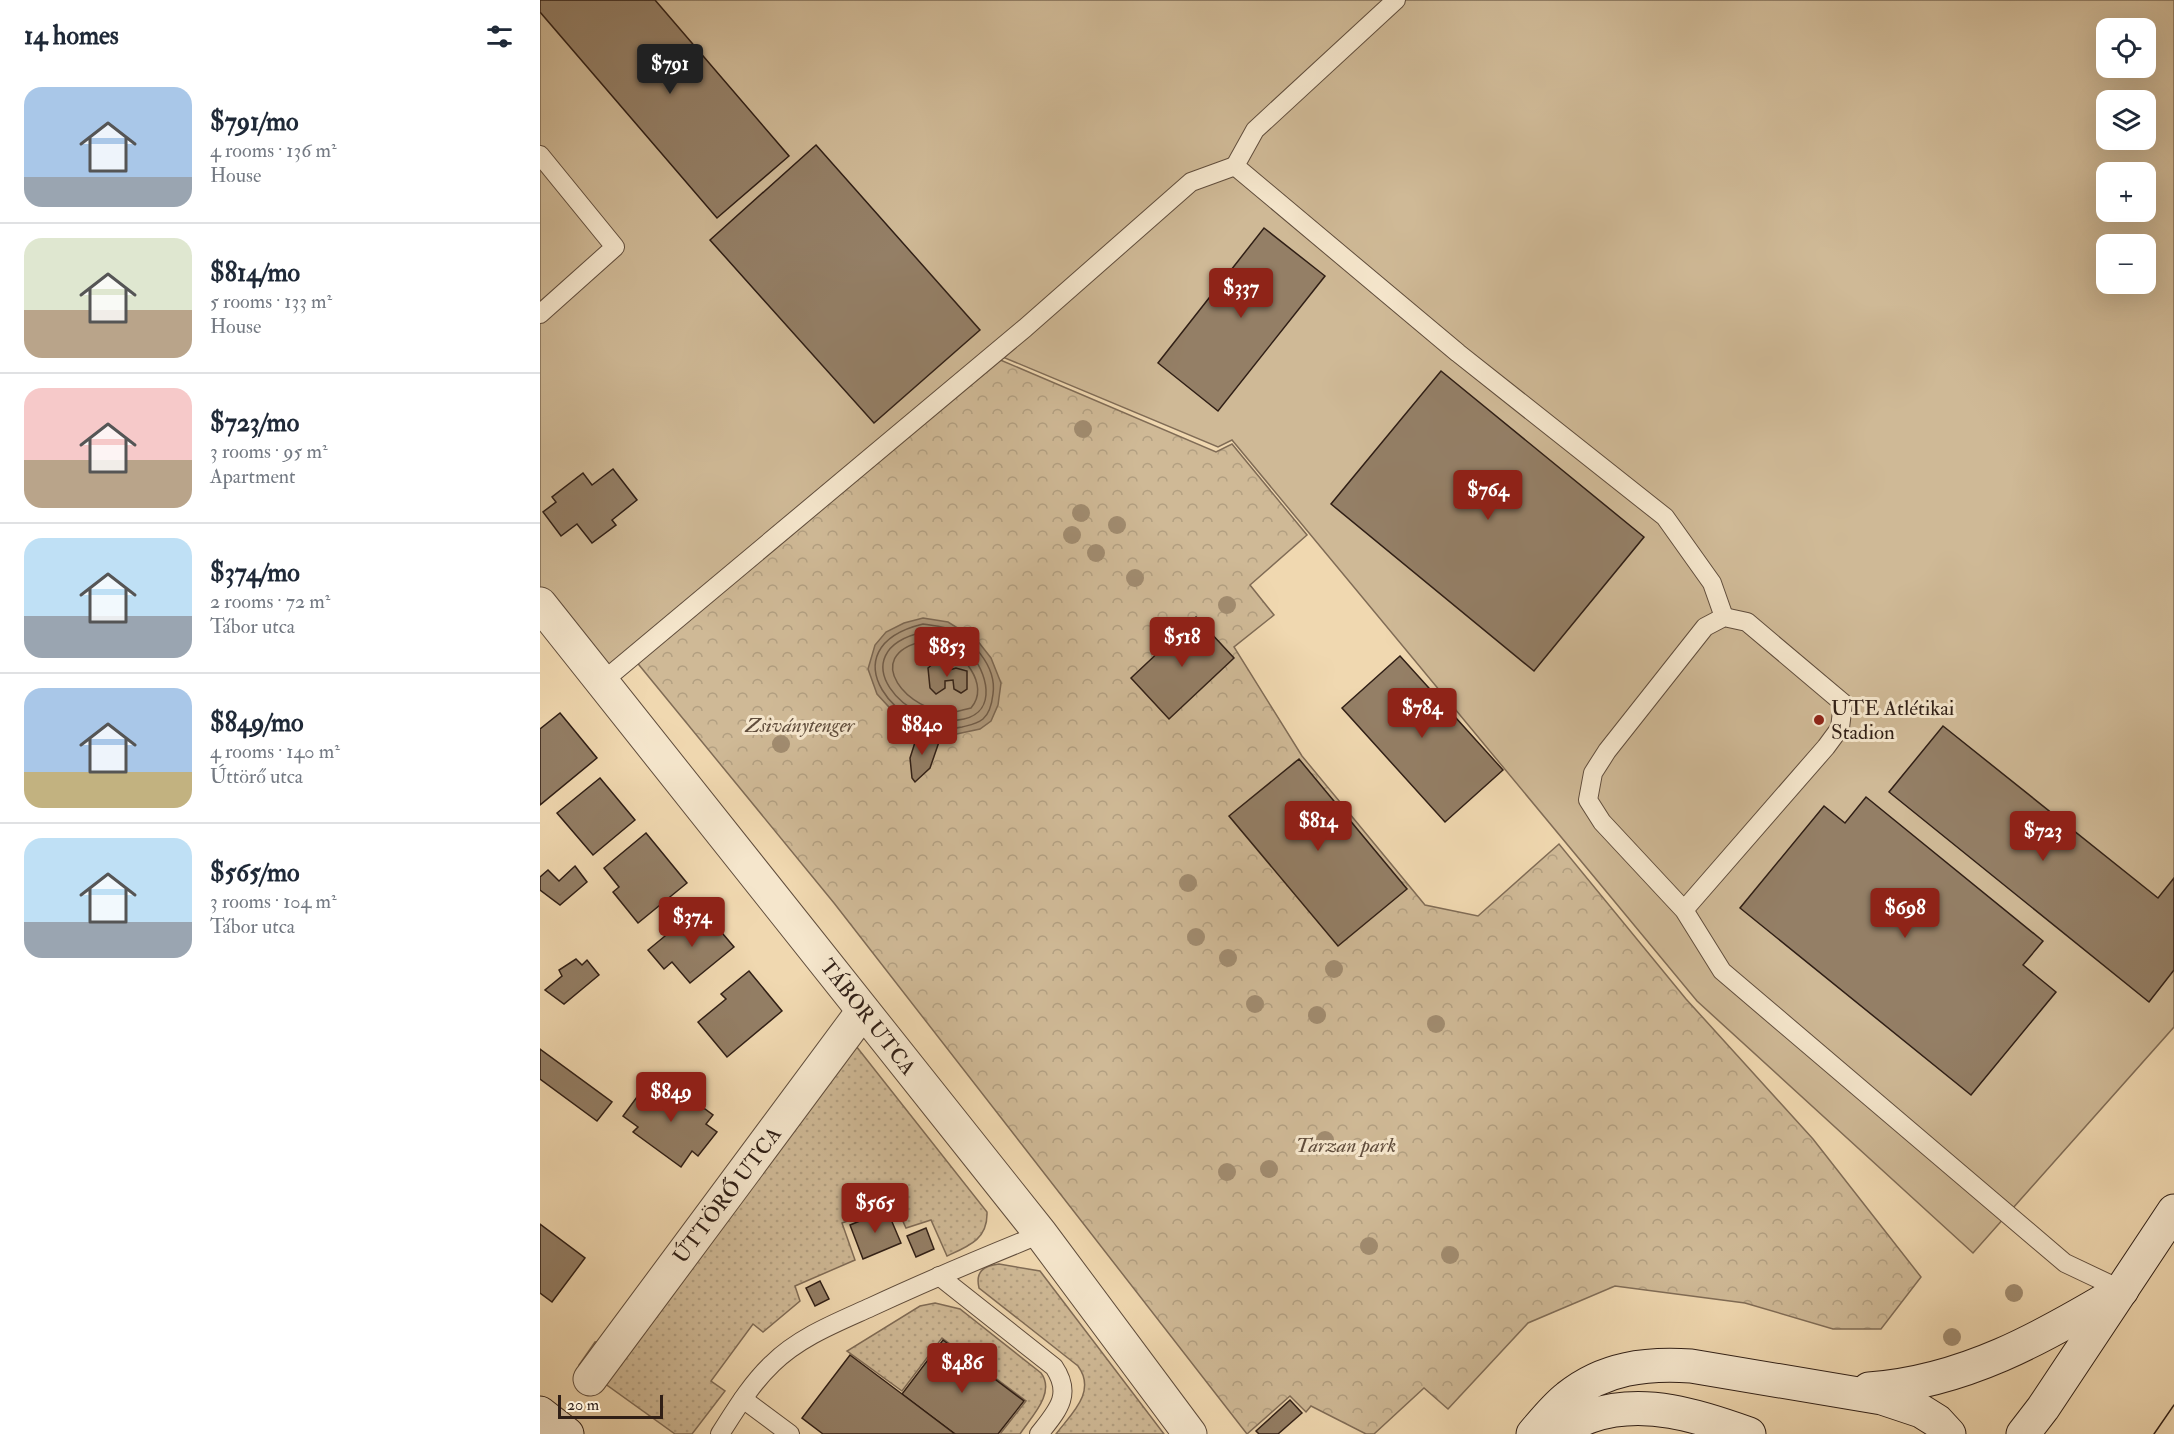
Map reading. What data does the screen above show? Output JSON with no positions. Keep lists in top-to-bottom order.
{
  "streets": {
    "street": ["TÁBOR UTCA", "ÚTTÖRŐ UTCA"]
  },
  "crossings": [
    ["TÁBOR UTCA", "ÚTTÖRŐ UTCA"]
  ],
  "parks": ["Zsiványtenger", "Tarzan park"],
  "places": ["UTE Atlétikai Stadion"],
  "scale_bar": "20 m",
  "page": {
    "heading": "14 homes",
    "map_buttons": ["+", "−"],
    "price": [
      "$791",
      "$337",
      "$764",
      "$518",
      "$853",
      "$784",
      "$840",
      "$814",
      "$723",
      "$698",
      "$374",
      "$849",
      "$565",
      "$486"
    ],
    "list": [
      {
        "name": "$791/mo",
        "note": "4 rooms · 136 m² · House"
      },
      {
        "name": "$814/mo",
        "note": "5 rooms · 133 m² · House"
      },
      {
        "name": "$723/mo",
        "note": "3 rooms · 95 m² · Apartment"
      },
      {
        "name": "$374/mo",
        "note": "2 rooms · 72 m² · Tábor utca"
      },
      {
        "name": "$849/mo",
        "note": "4 rooms · 140 m² · Úttörő utca"
      },
      {
        "name": "$565/mo",
        "note": "3 rooms · 104 m² · Tábor utca"
      }
    ],
    "scale": "20 m"
  }
}
